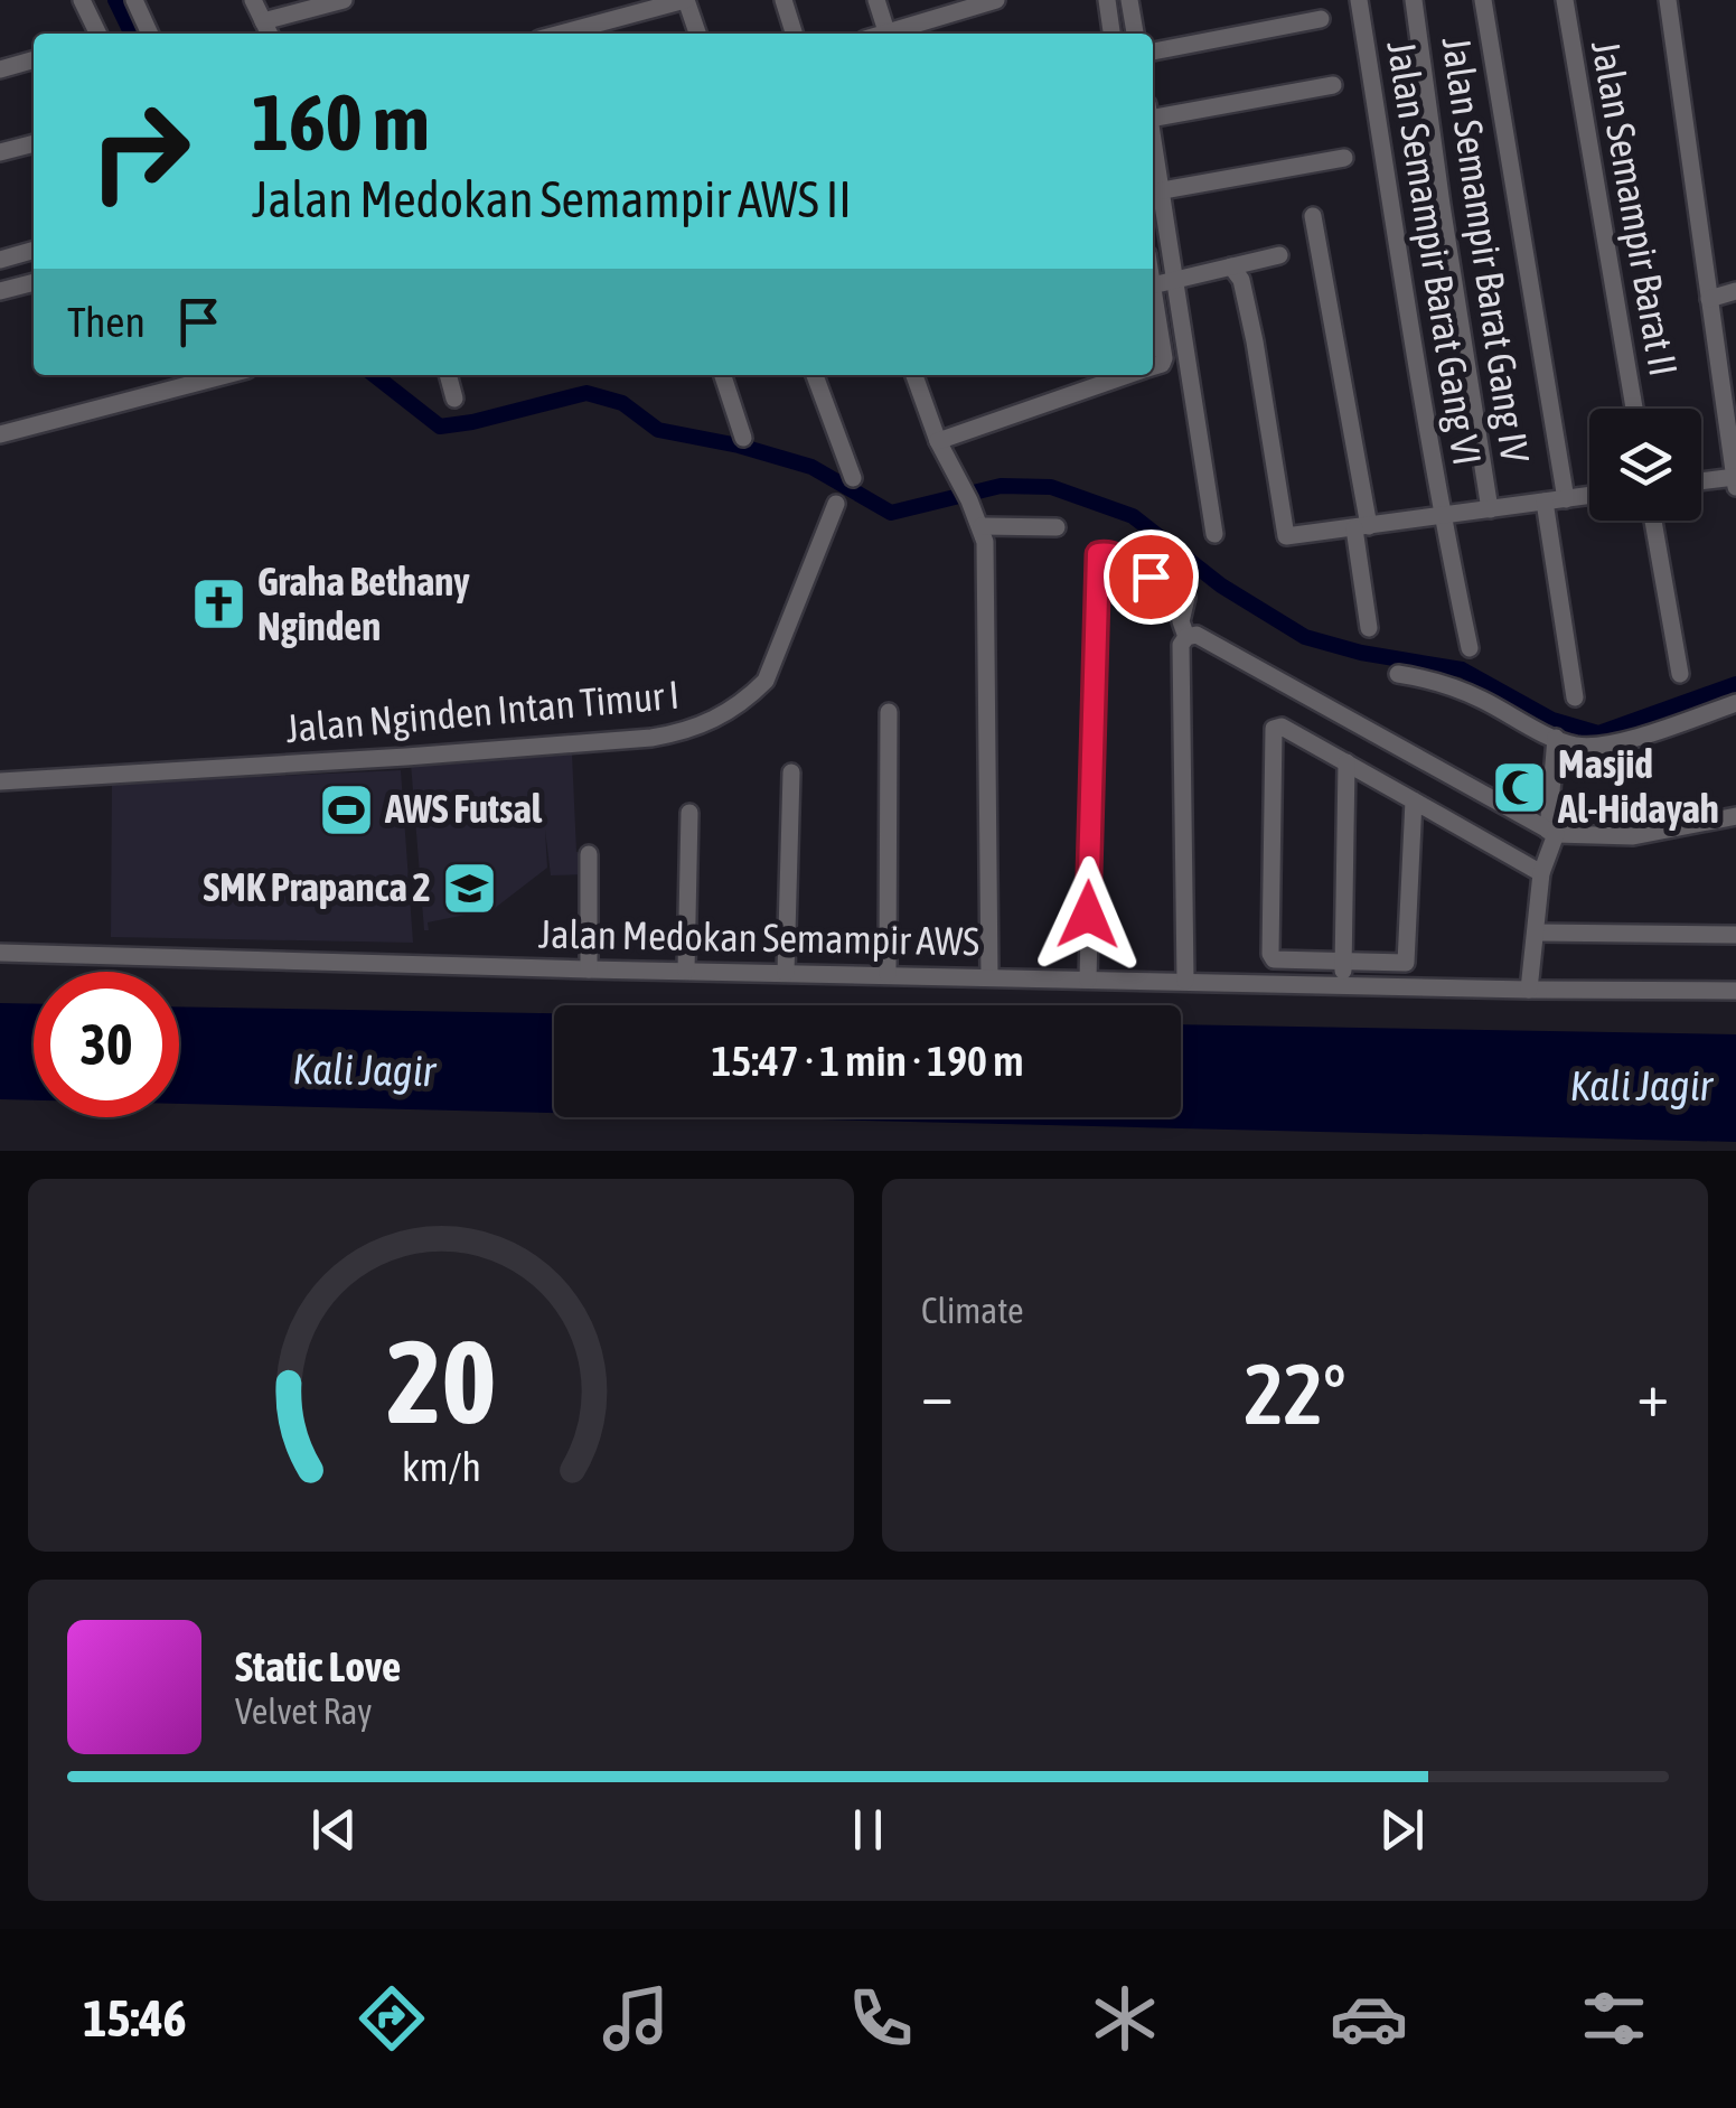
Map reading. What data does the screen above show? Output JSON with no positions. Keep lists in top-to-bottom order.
{
  "streets": {
    "street": [
      "Jalan Semampir Barat II",
      "Jalan Semampir Barat Gang IV",
      "Jalan Semampir Barat Gang VI",
      "Jalan Nginden Intan Timur I",
      "Jalan Medokan Semampir AWS"
    ]
  },
  "water": ["Kali Jagir"],
  "places": {
    "church": ["Graha Bethany Nginden"],
    "mosque": ["Masjid Al-Hidayah"],
    "sports": ["AWS Futsal"],
    "school or university": ["SMK Prapanca 2"]
  },
  "page": {
    "turn": ["160 m", "Jalan Medokan Semampir AWS II"],
    "then": "Then",
    "limit": "30",
    "trip": "15:47 · 1 min · 190 m",
    "tile": "Climate",
    "heat": ["−", "22°", "+"],
    "song": ["Static Love", "Velvet Ray"],
    "tabs": "15:46",
    "gauge": ["20", "km/h"]
  }
}
